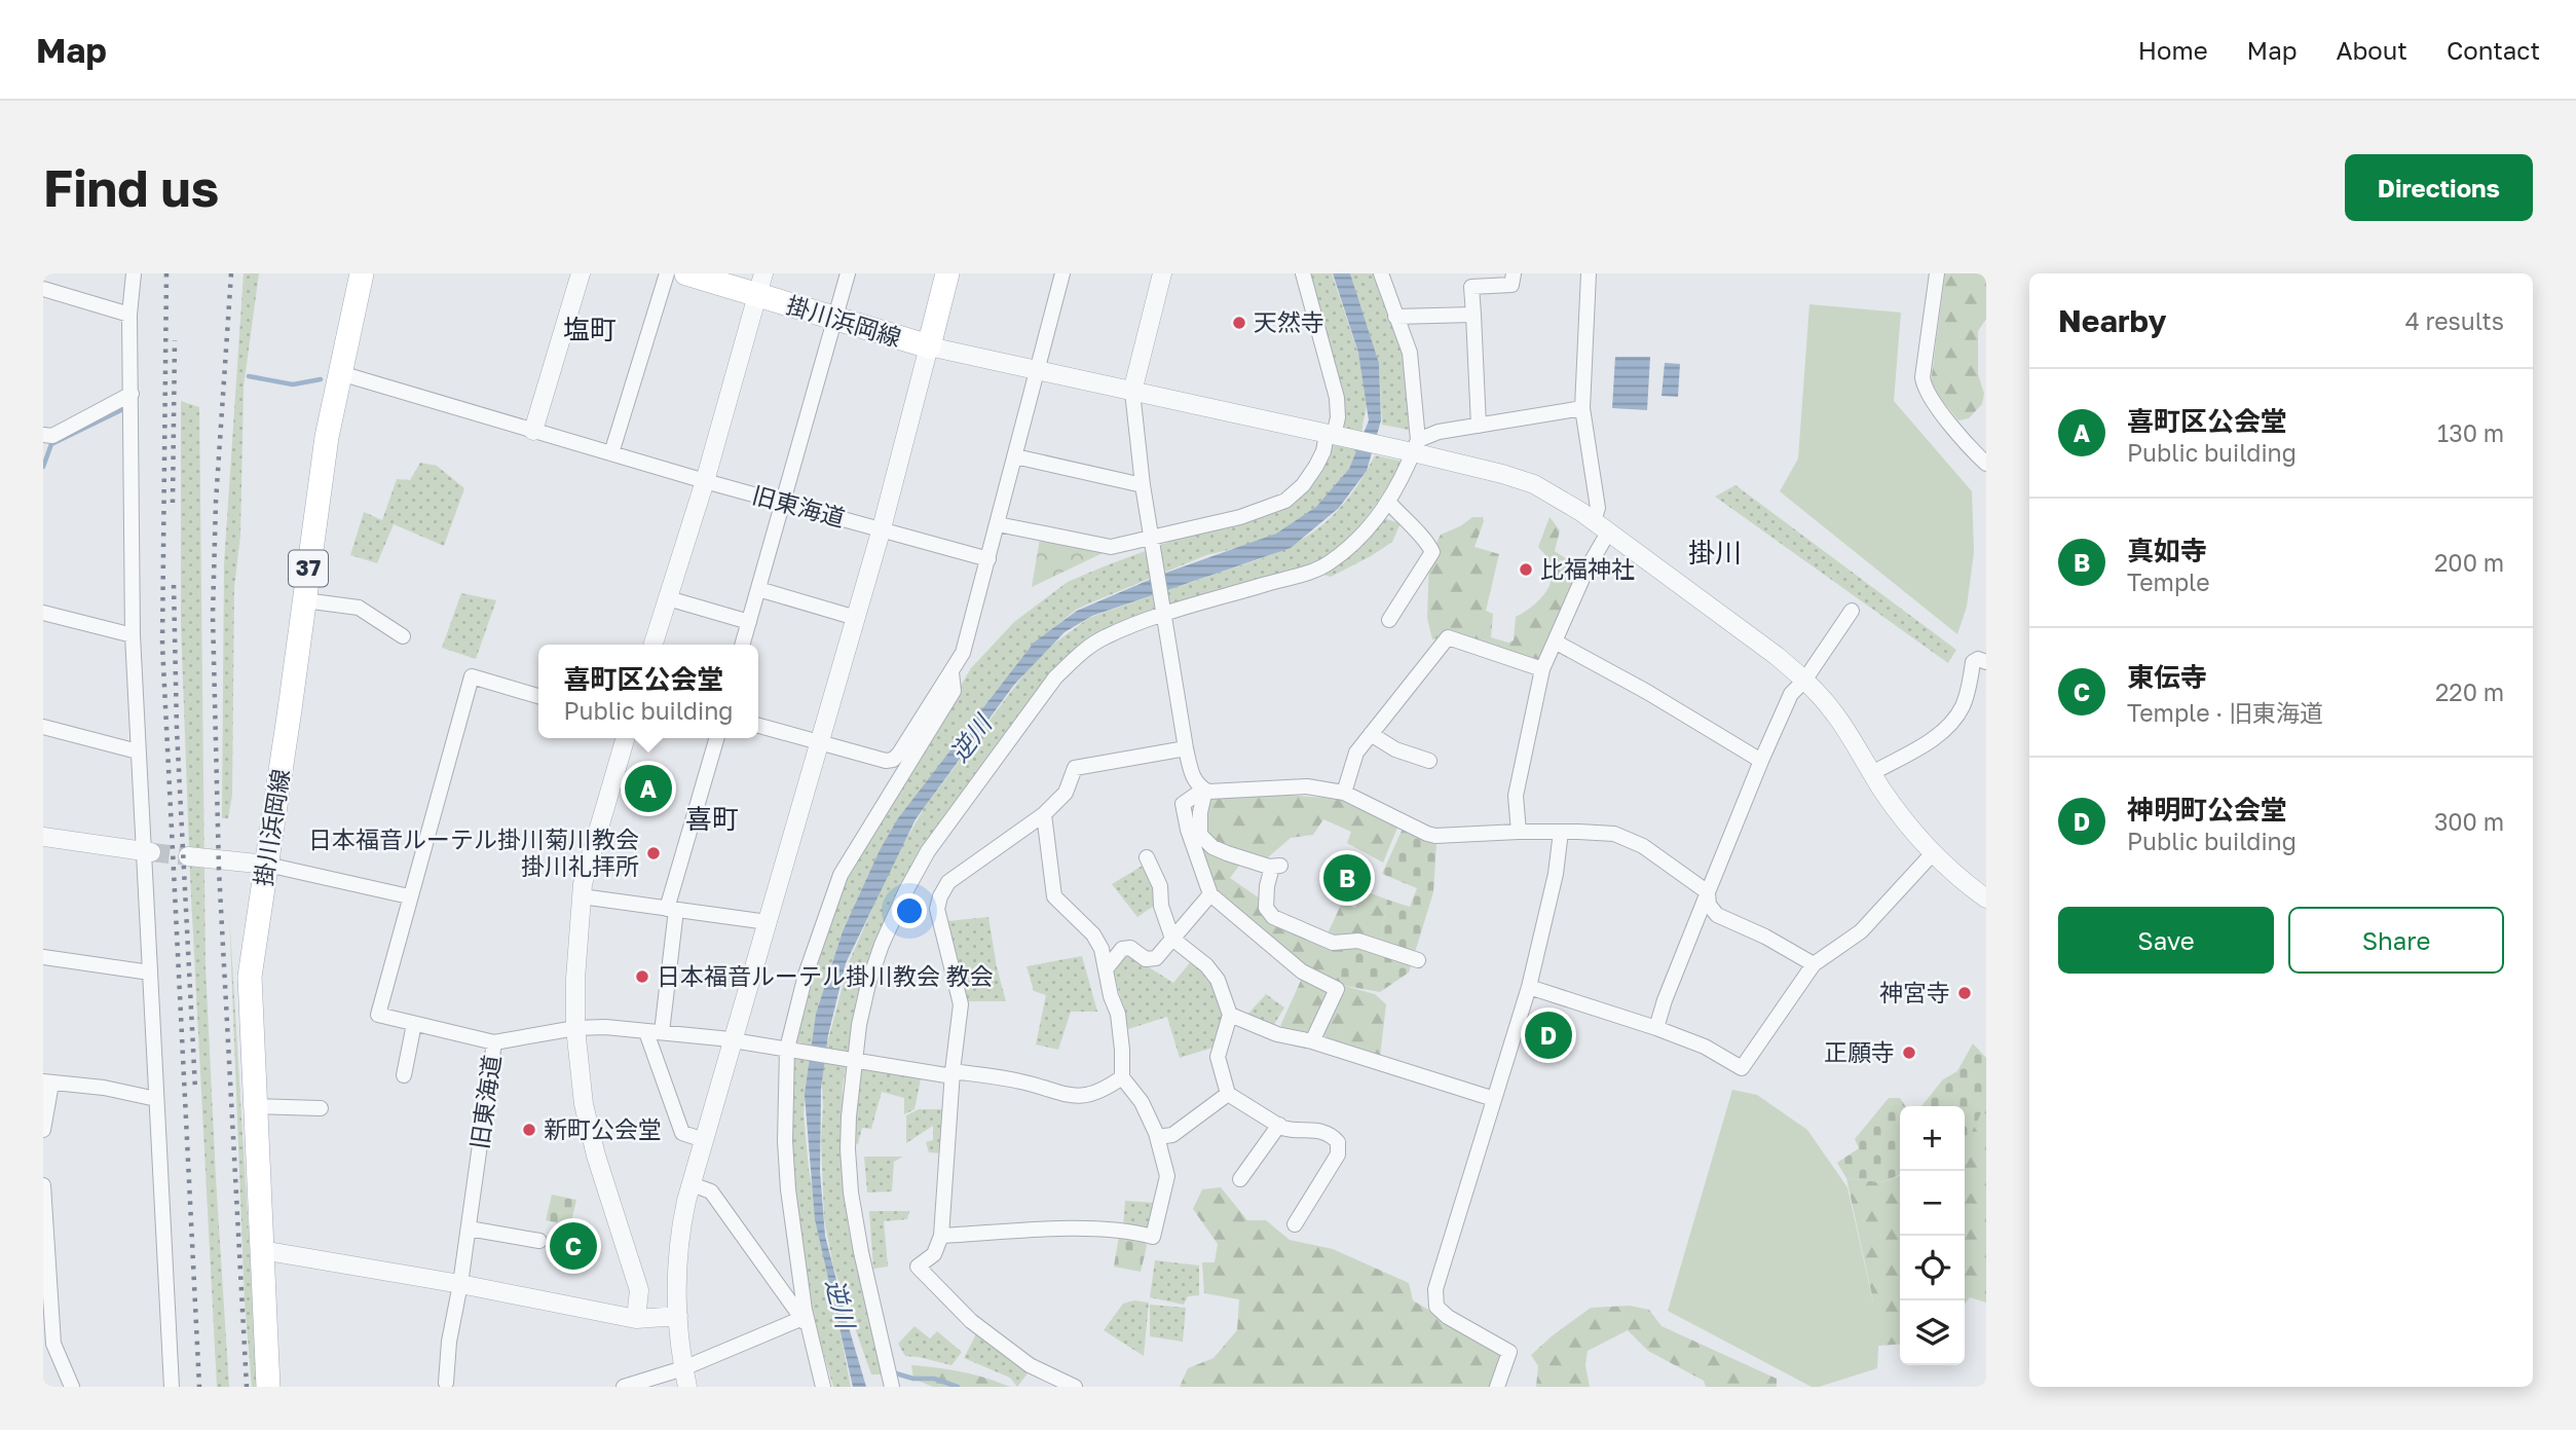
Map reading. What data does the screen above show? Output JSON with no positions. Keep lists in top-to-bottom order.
{
  "streets": {
    "main road": ["掛川浜岡線", "37"],
    "street": ["旧東海道"]
  },
  "crossings": [
    ["掛川浜岡線", "旧東海道"]
  ],
  "districts": ["塩町", "掛川", "喜町"],
  "water": ["逆川"],
  "places": [
    "天然寺",
    "比福神社",
    "日本福音ルーテル掛川菊川教会 掛川礼拝所",
    "日本福音ルーテル掛川教会 教会",
    "神宮寺",
    "正願寺",
    "新町公会堂"
  ],
  "page": {
    "header": "Map",
    "nav": [
      "Home",
      "Map",
      "About",
      "Contact"
    ],
    "buttons": [
      "Directions",
      ["Save", "Share"]
    ],
    "title": "Find us",
    "heading": ["Nearby", "4 results"],
    "list": [
      {
        "mark": "A",
        "name": "喜町区公会堂",
        "note": "Public building",
        "value": "130 m"
      },
      {
        "mark": "B",
        "name": "真如寺",
        "note": "Temple",
        "value": "200 m"
      },
      {
        "mark": "C",
        "name": "東伝寺",
        "note": "Temple · 旧東海道",
        "value": "220 m"
      },
      {
        "mark": "D",
        "name": "神明町公会堂",
        "note": "Public building",
        "value": "300 m"
      }
    ],
    "popup": ["喜町区公会堂", "Public building"],
    "pins": [
      "A",
      "B",
      "D",
      "C"
    ],
    "map_buttons": ["+", "−"]
  }
}
